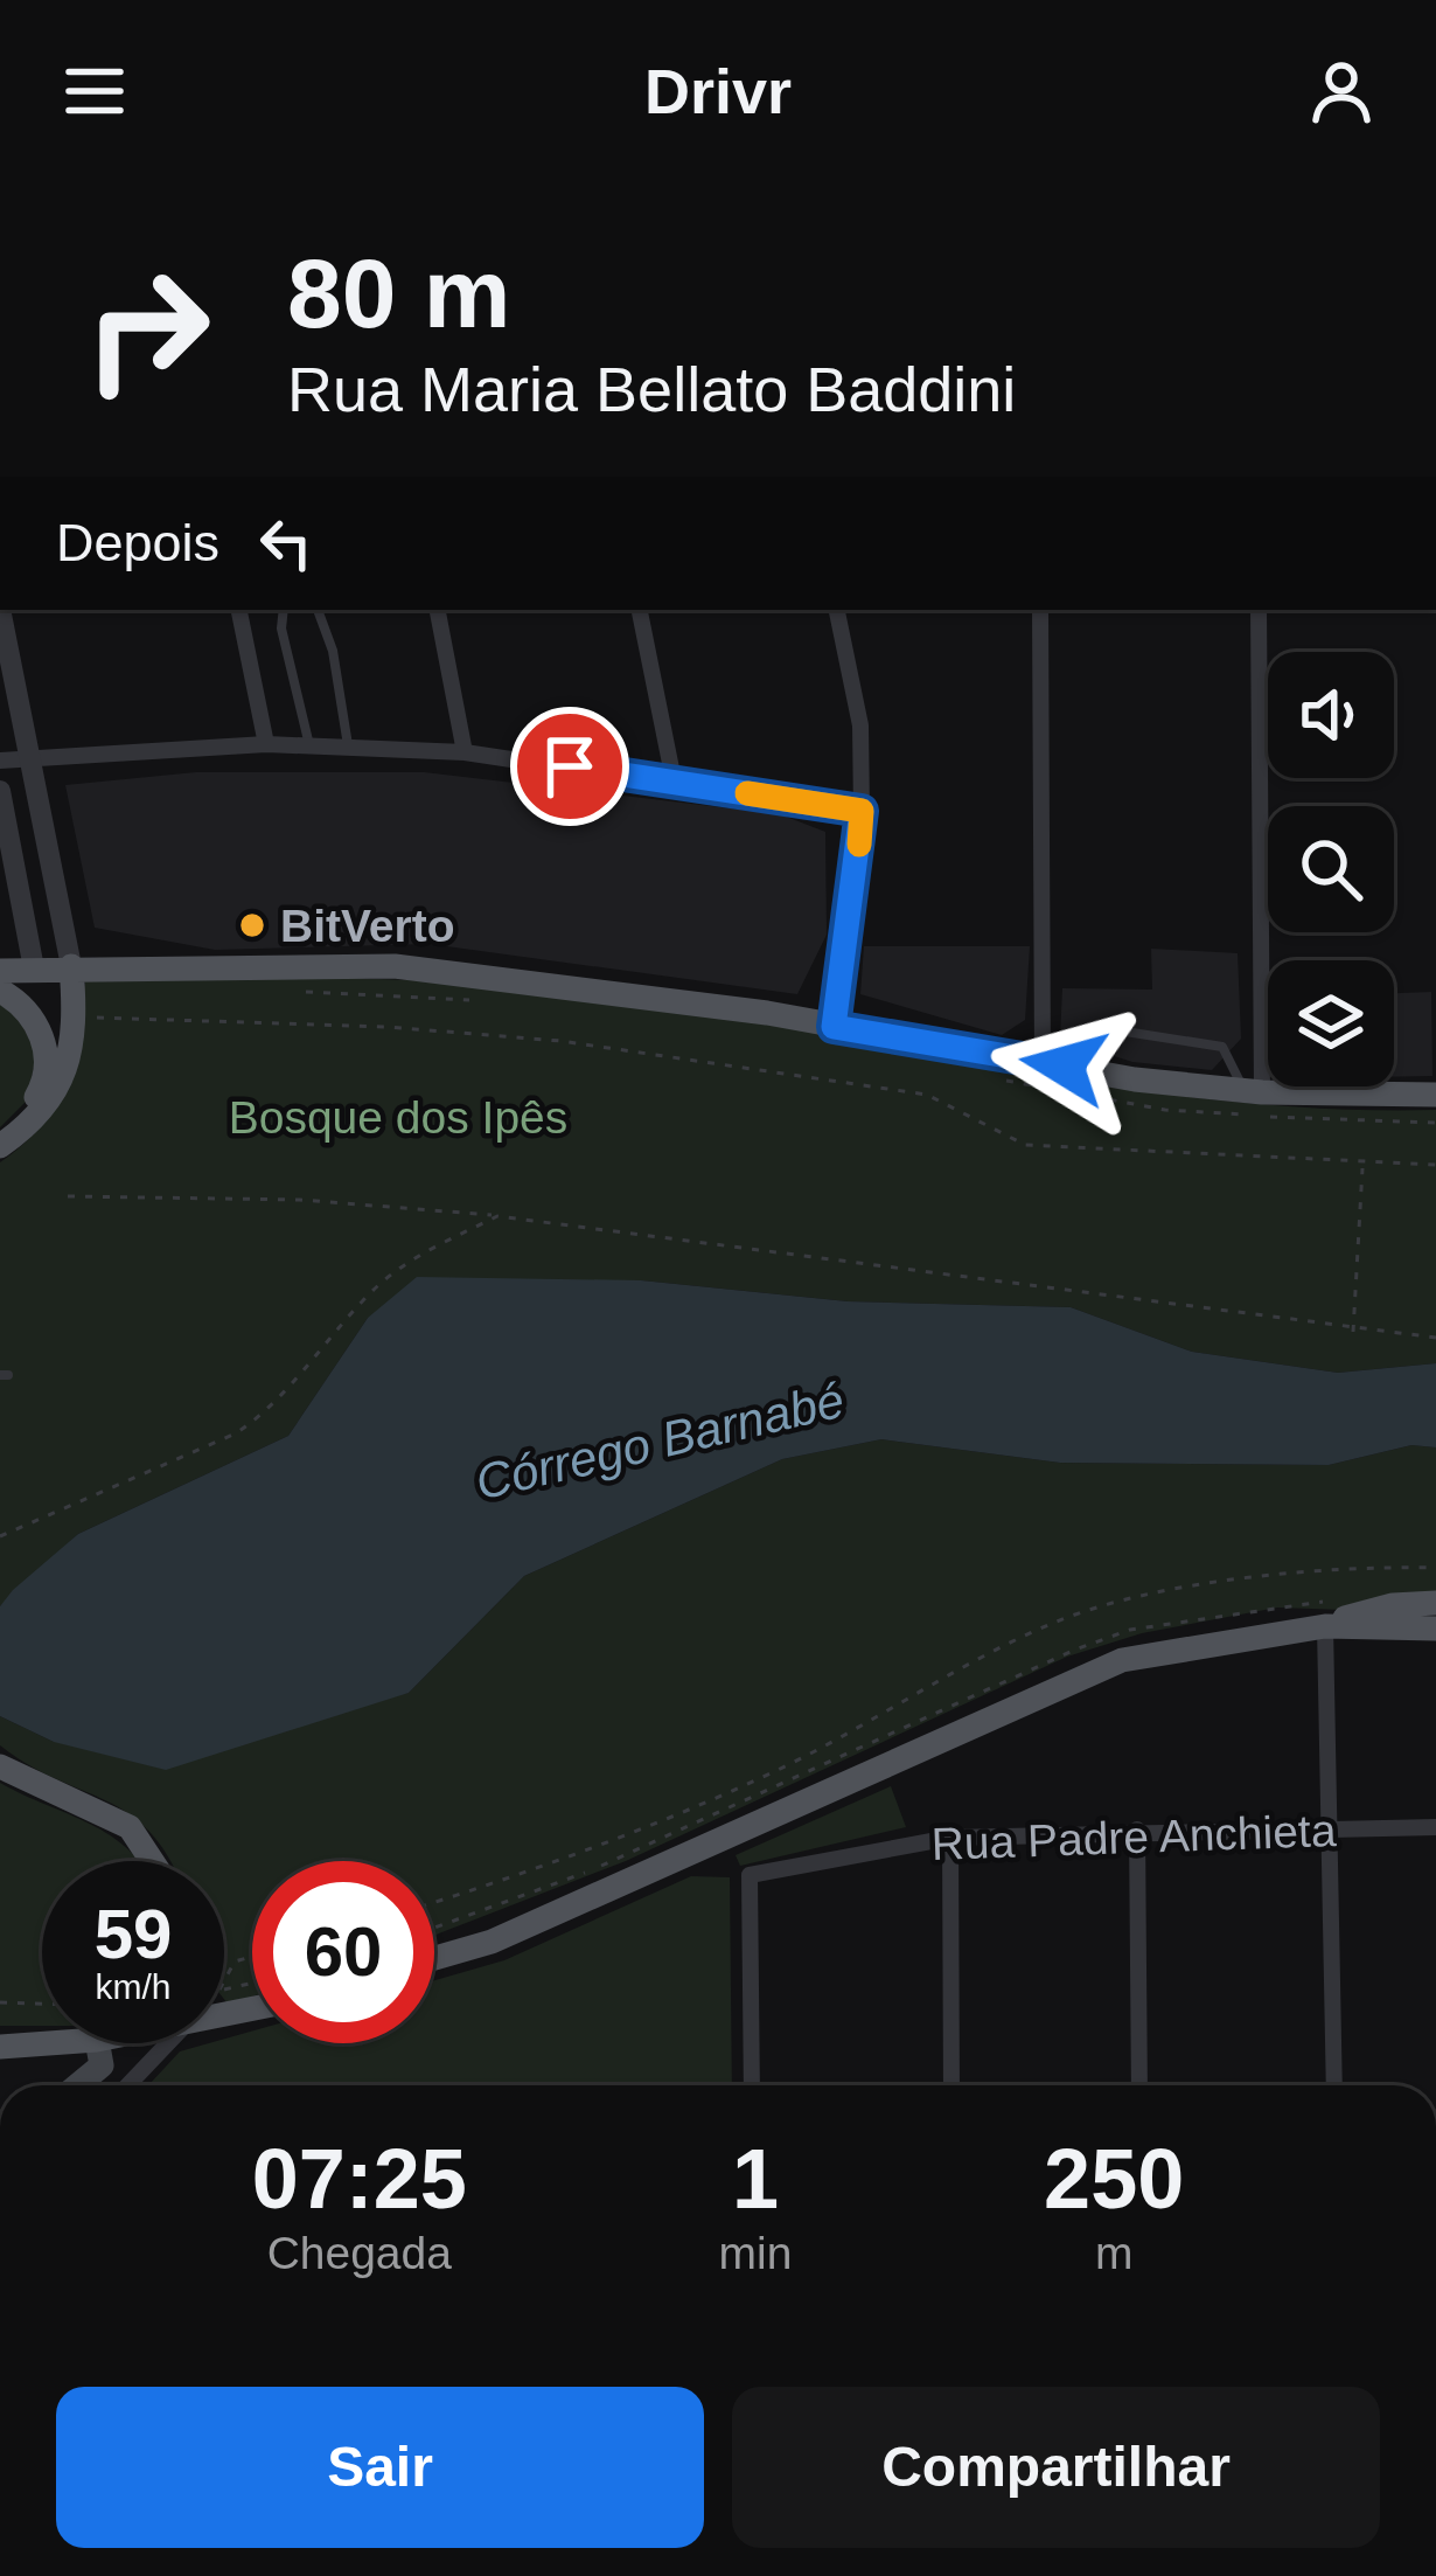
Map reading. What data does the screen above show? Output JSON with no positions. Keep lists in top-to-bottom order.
{
  "streets": {
    "street": ["Rua Padre Anchieta"]
  },
  "water": ["Córrego Barnabé"],
  "parks": ["Bosque dos Ipês"],
  "places": ["BitVerto"],
  "page": {
    "header": "Drivr",
    "turn": ["80 m", "Rua Maria Bellato Baddini"],
    "then": "Depois",
    "speed": "59 km/h",
    "limit": "60",
    "eta": [
      "07:25",
      "Chegada",
      "1",
      "min",
      "250",
      "m"
    ],
    "buttons": ["Sair", "Compartilhar"]
  }
}
